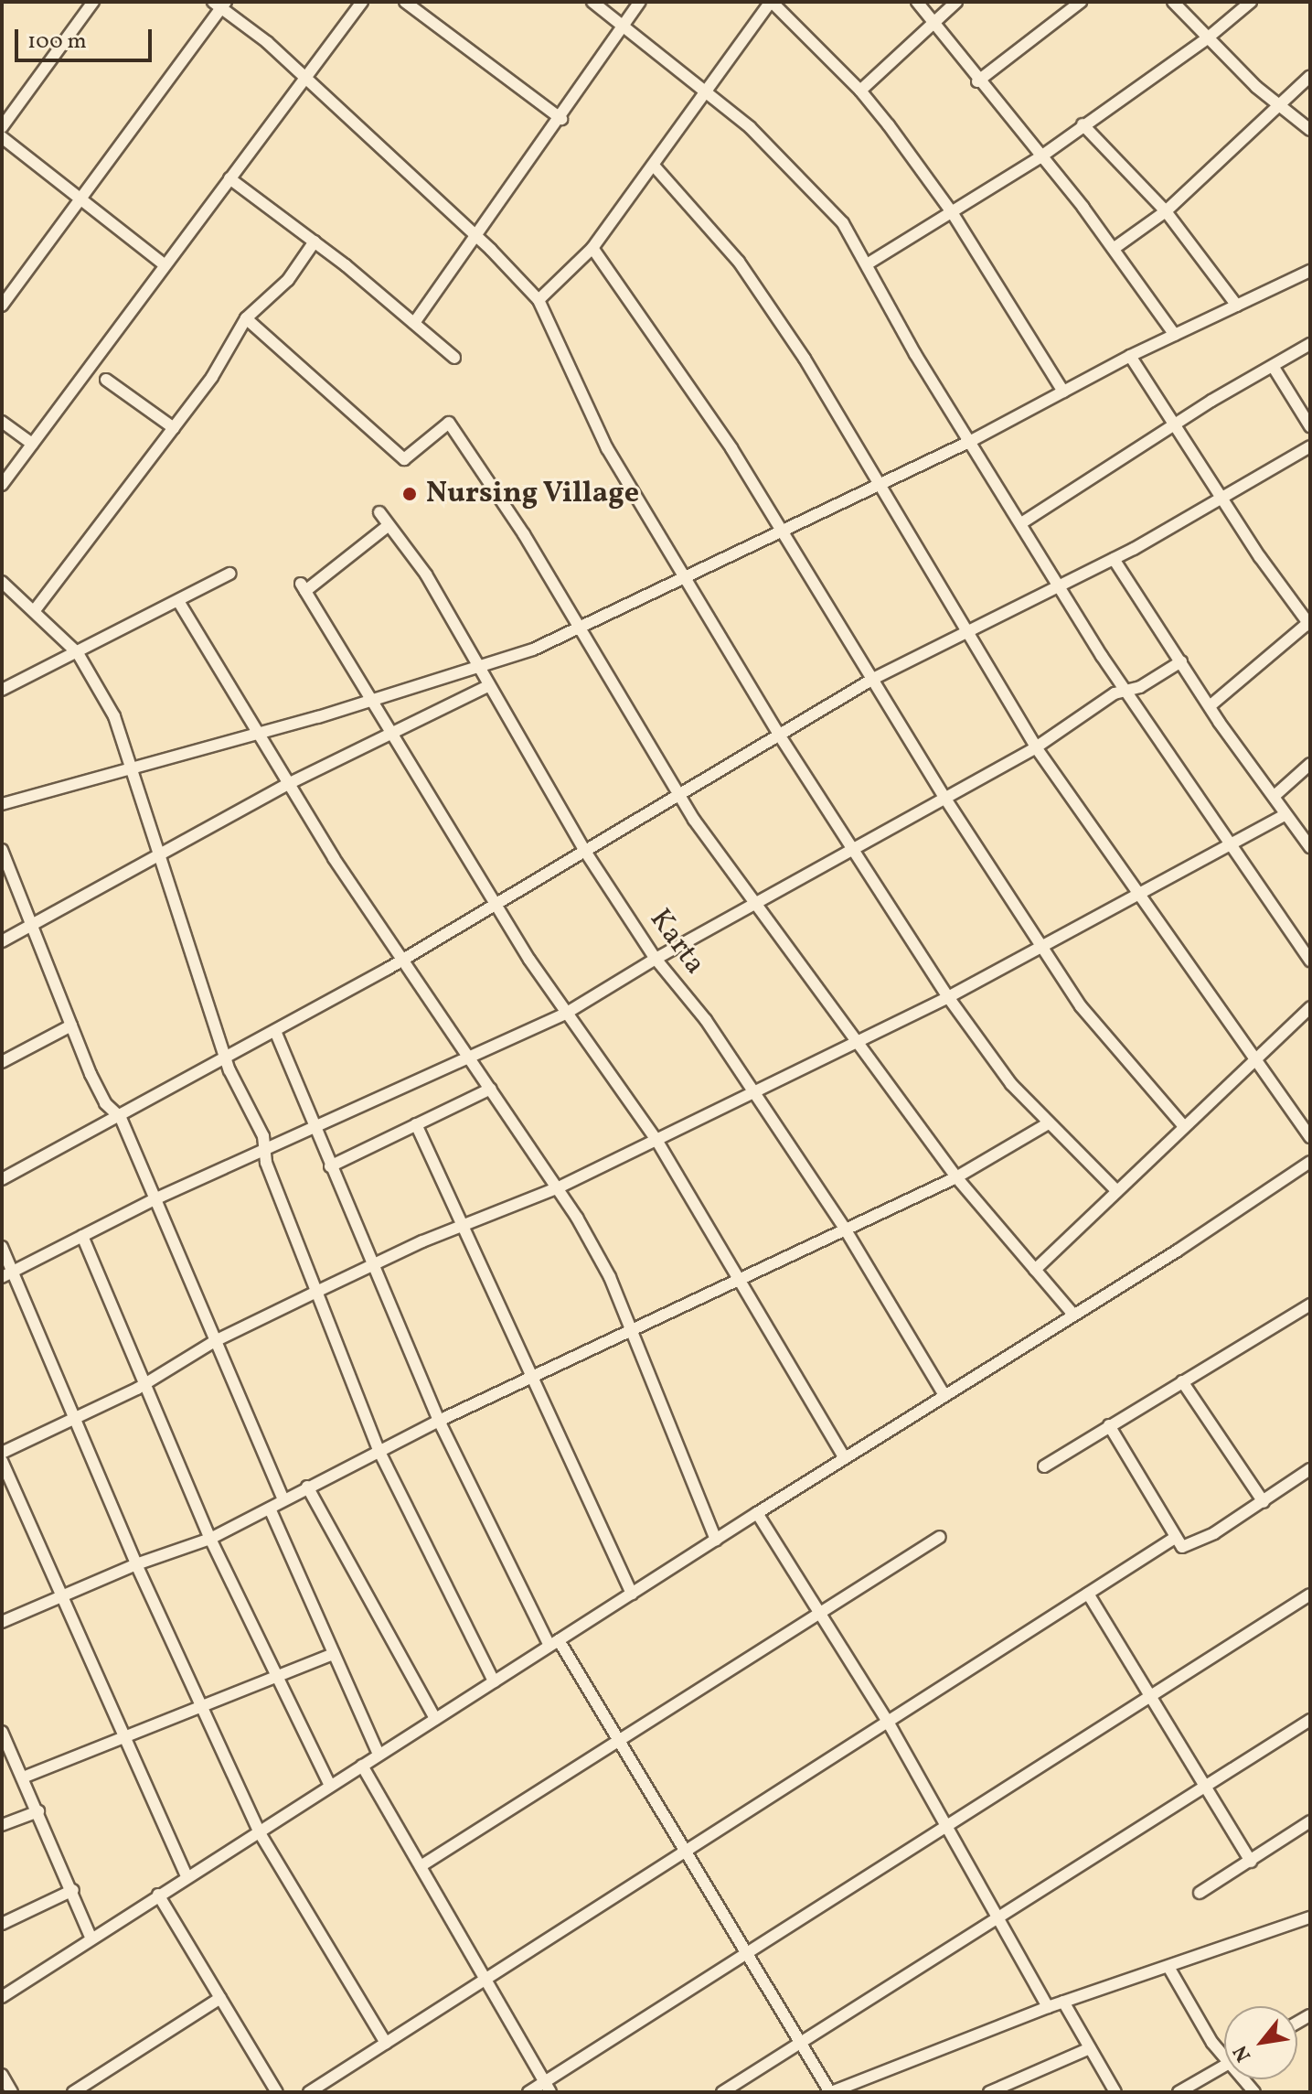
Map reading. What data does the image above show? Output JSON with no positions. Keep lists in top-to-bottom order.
{
  "streets": {
    "street": ["Karta"]
  },
  "places": ["Nursing Village"],
  "scale_bar": "100 m",
  "north": "bottom left"
}
